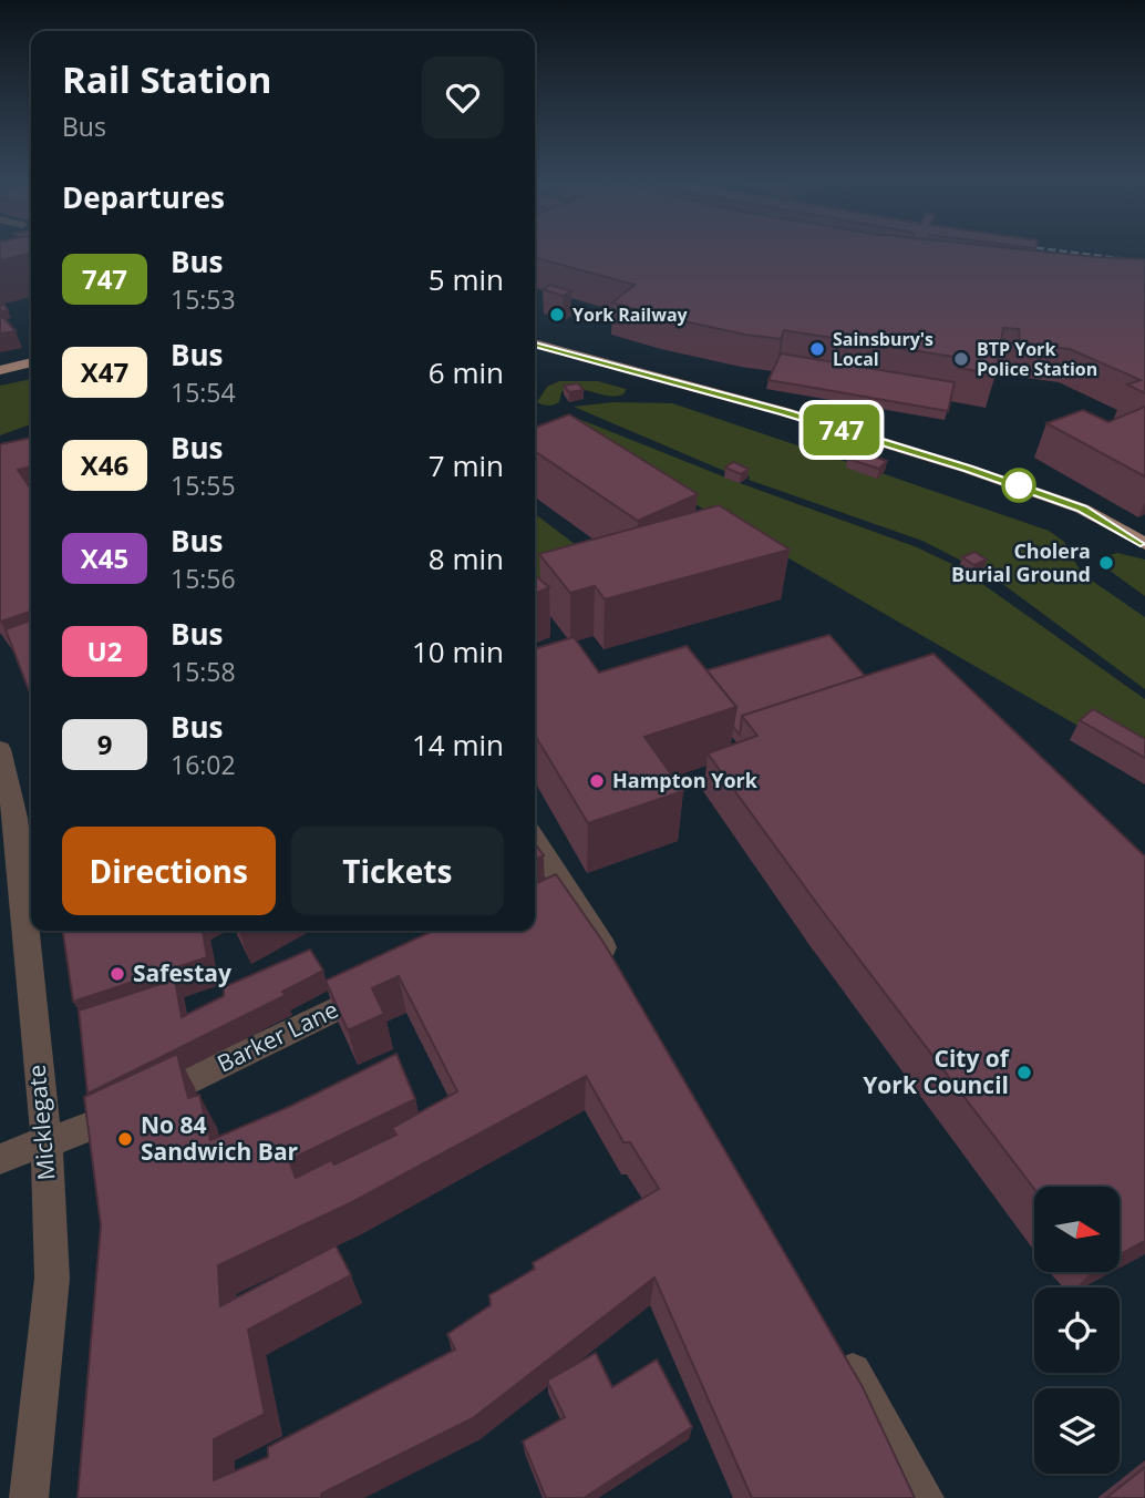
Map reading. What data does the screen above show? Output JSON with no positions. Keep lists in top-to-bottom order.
{
  "streets": {
    "street": ["Barker Lane", "Micklegate"]
  },
  "crossings": [
    ["Barker Lane", "Micklegate"]
  ],
  "places": [
    "York Railway",
    "Sainsbury's Local",
    "BTP York Police Station",
    "Cholera Burial Ground",
    "Hampton York",
    "Safestay",
    "City of York Council",
    "No 84 Sandwich Bar"
  ],
  "lines": ["bus line 747"],
  "north": "right",
  "page": {
    "on_map": "747",
    "heading": [
      ["Rail Station", "Bus"],
      "Departures"
    ],
    "list": [
      {
        "mark": "747",
        "name": "Bus",
        "note": "15:53",
        "value": "5 min"
      },
      {
        "mark": "X47",
        "name": "Bus",
        "note": "15:54",
        "value": "6 min"
      },
      {
        "mark": "X46",
        "name": "Bus",
        "note": "15:55",
        "value": "7 min"
      },
      {
        "mark": "X45",
        "name": "Bus",
        "note": "15:56",
        "value": "8 min"
      },
      {
        "mark": "U2",
        "name": "Bus",
        "note": "15:58",
        "value": "10 min"
      },
      {
        "mark": "9",
        "name": "Bus",
        "note": "16:02",
        "value": "14 min"
      }
    ],
    "buttons": ["Directions", "Tickets"]
  }
}
